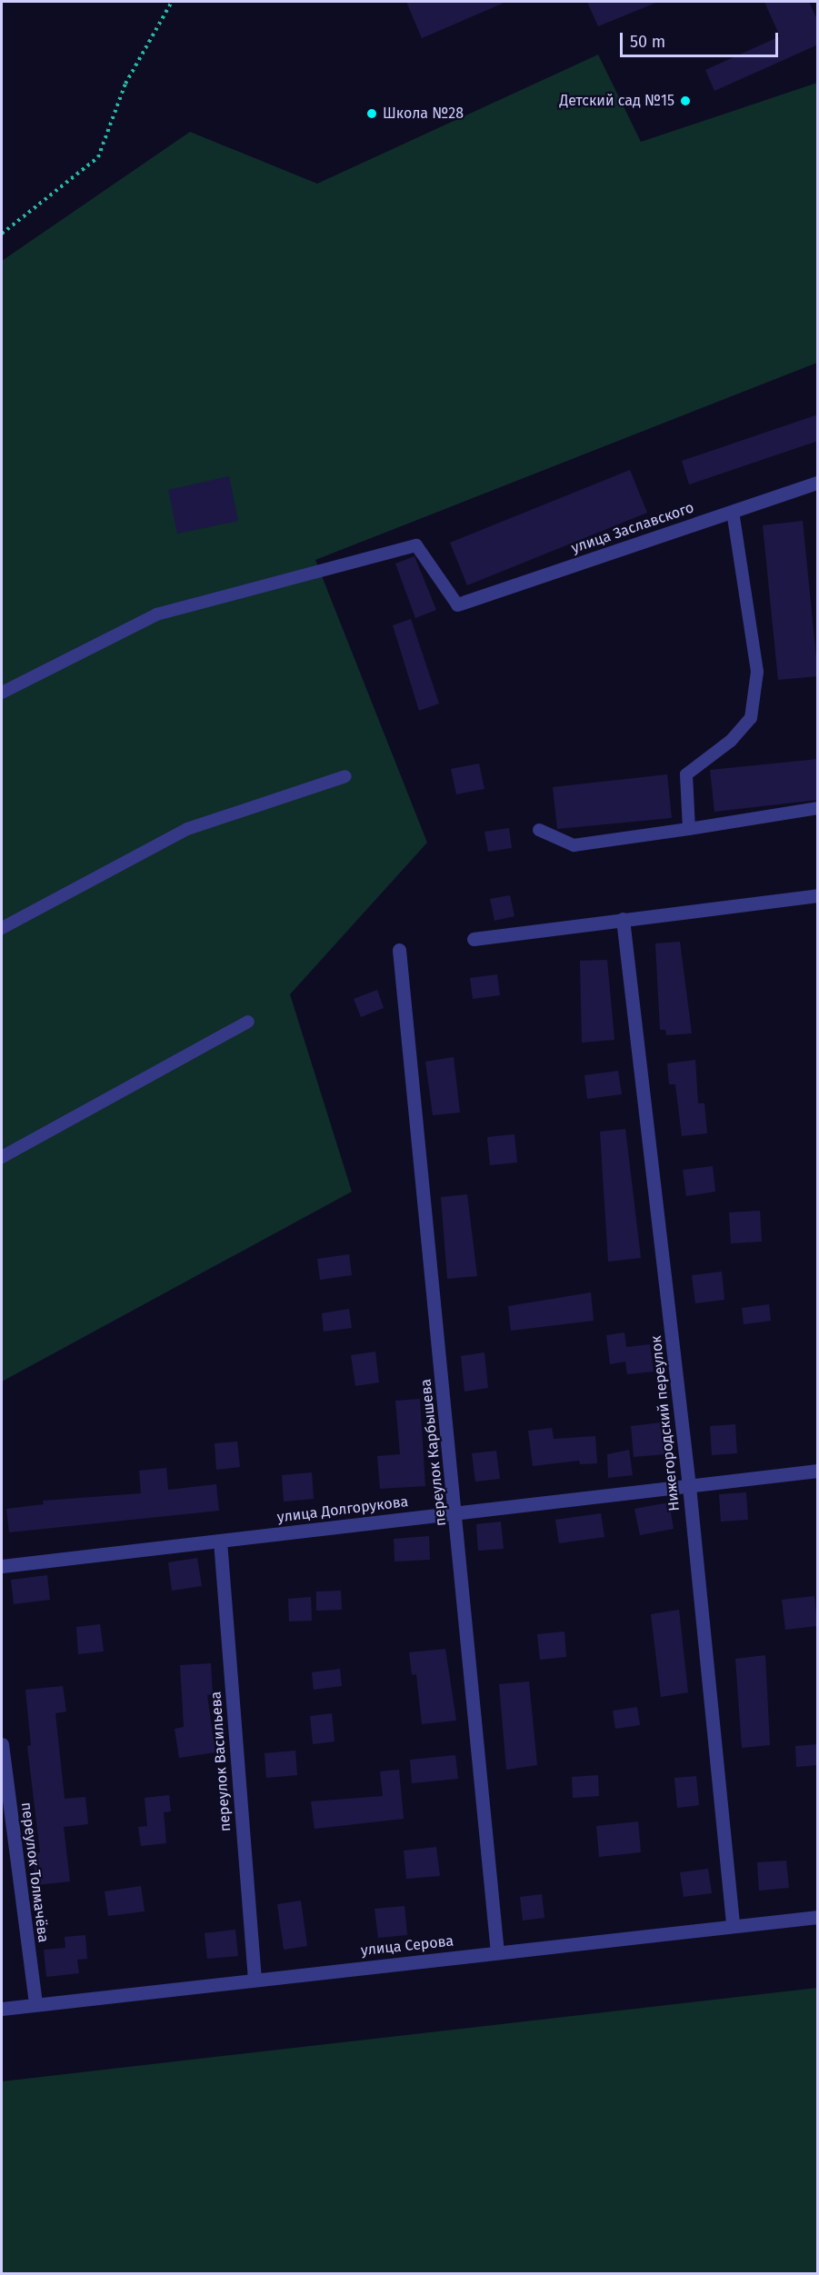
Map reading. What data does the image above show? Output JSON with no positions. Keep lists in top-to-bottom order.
{
  "streets": {
    "street": [
      "улица Заславского",
      "Нижегородский переулок",
      "переулок Карбышева",
      "улица Долгорукова",
      "переулок Васильева",
      "переулок Толмачёва",
      "улица Серова"
    ]
  },
  "crossings": [
    ["Нижегородский переулок", "улица Долгорукова"],
    ["Нижегородский переулок", "улица Серова"],
    ["переулок Карбышева", "улица Долгорукова"],
    ["переулок Карбышева", "улица Серова"],
    ["улица Долгорукова", "переулок Васильева"],
    ["переулок Васильева", "улица Серова"],
    ["переулок Толмачёва", "улица Серова"]
  ],
  "places": ["Детский сад №15", "Школа №28"],
  "scale_bar": "50 m"
}
